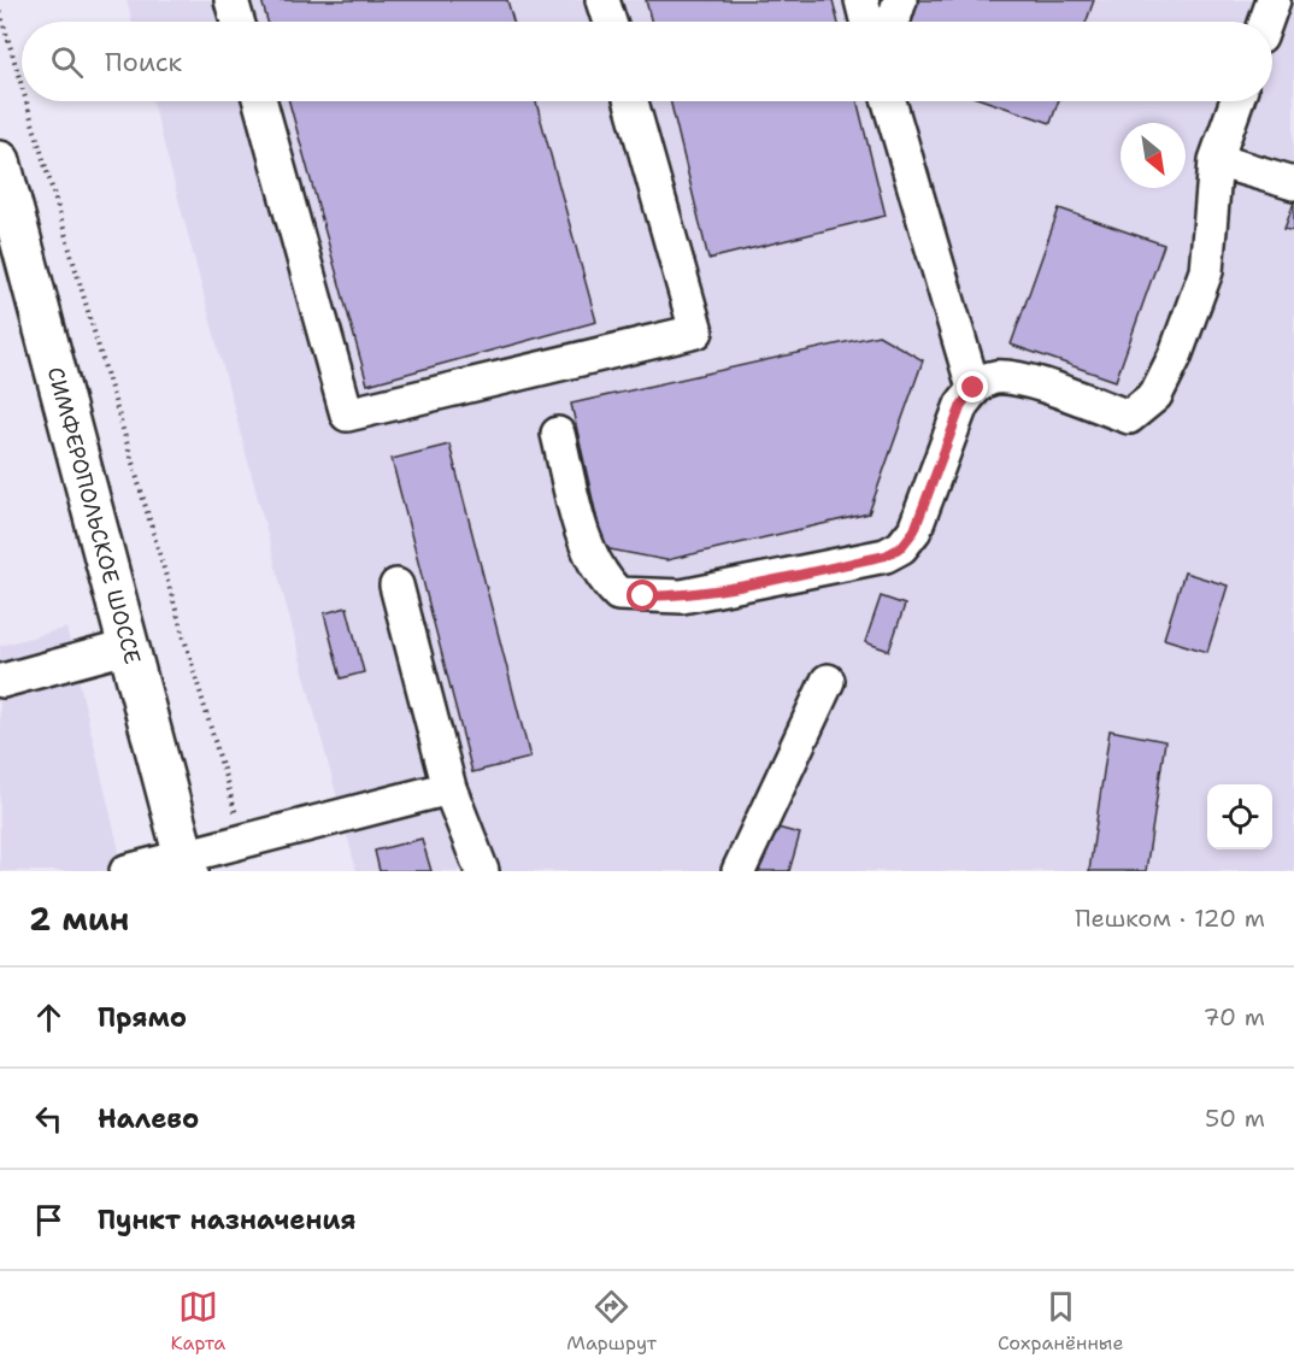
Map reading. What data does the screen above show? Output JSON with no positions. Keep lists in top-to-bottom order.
{
  "streets": {
    "main road": ["СИМФЕРОПОЛЬСКОЕ ШОССЕ"]
  },
  "north": "bottom right",
  "page": {
    "search": "Поиск",
    "heading": ["2 мин", "Пешком · 120 m"],
    "list": [
      ["Прямо", "70 m"],
      ["Налево", "50 m"],
      "Пункт назначения"
    ],
    "nav": ["Карта", "Маршрут", "Сохранённые"]
  }
}
